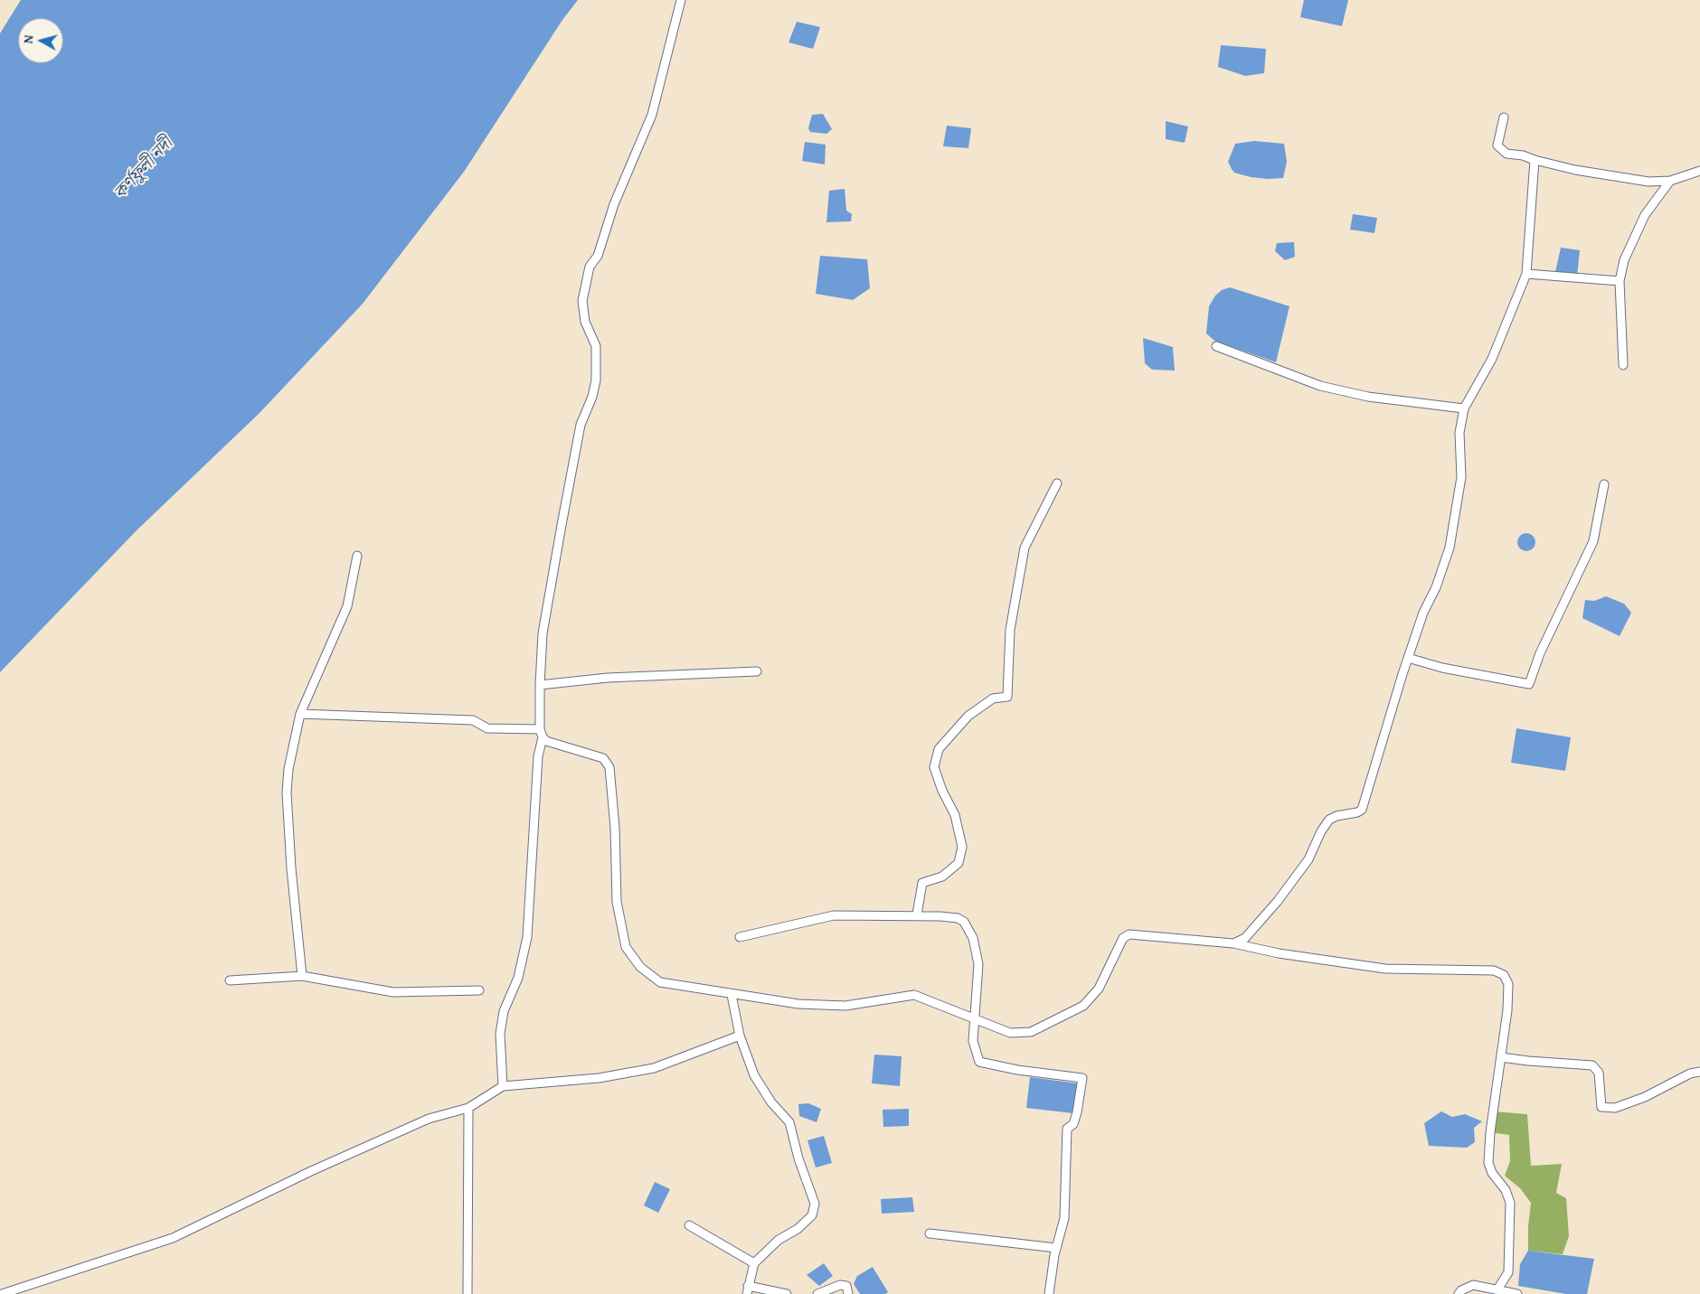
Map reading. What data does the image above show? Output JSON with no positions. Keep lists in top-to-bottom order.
{
  "water": ["কর্ণফুলী নদী"],
  "north": "left"
}
